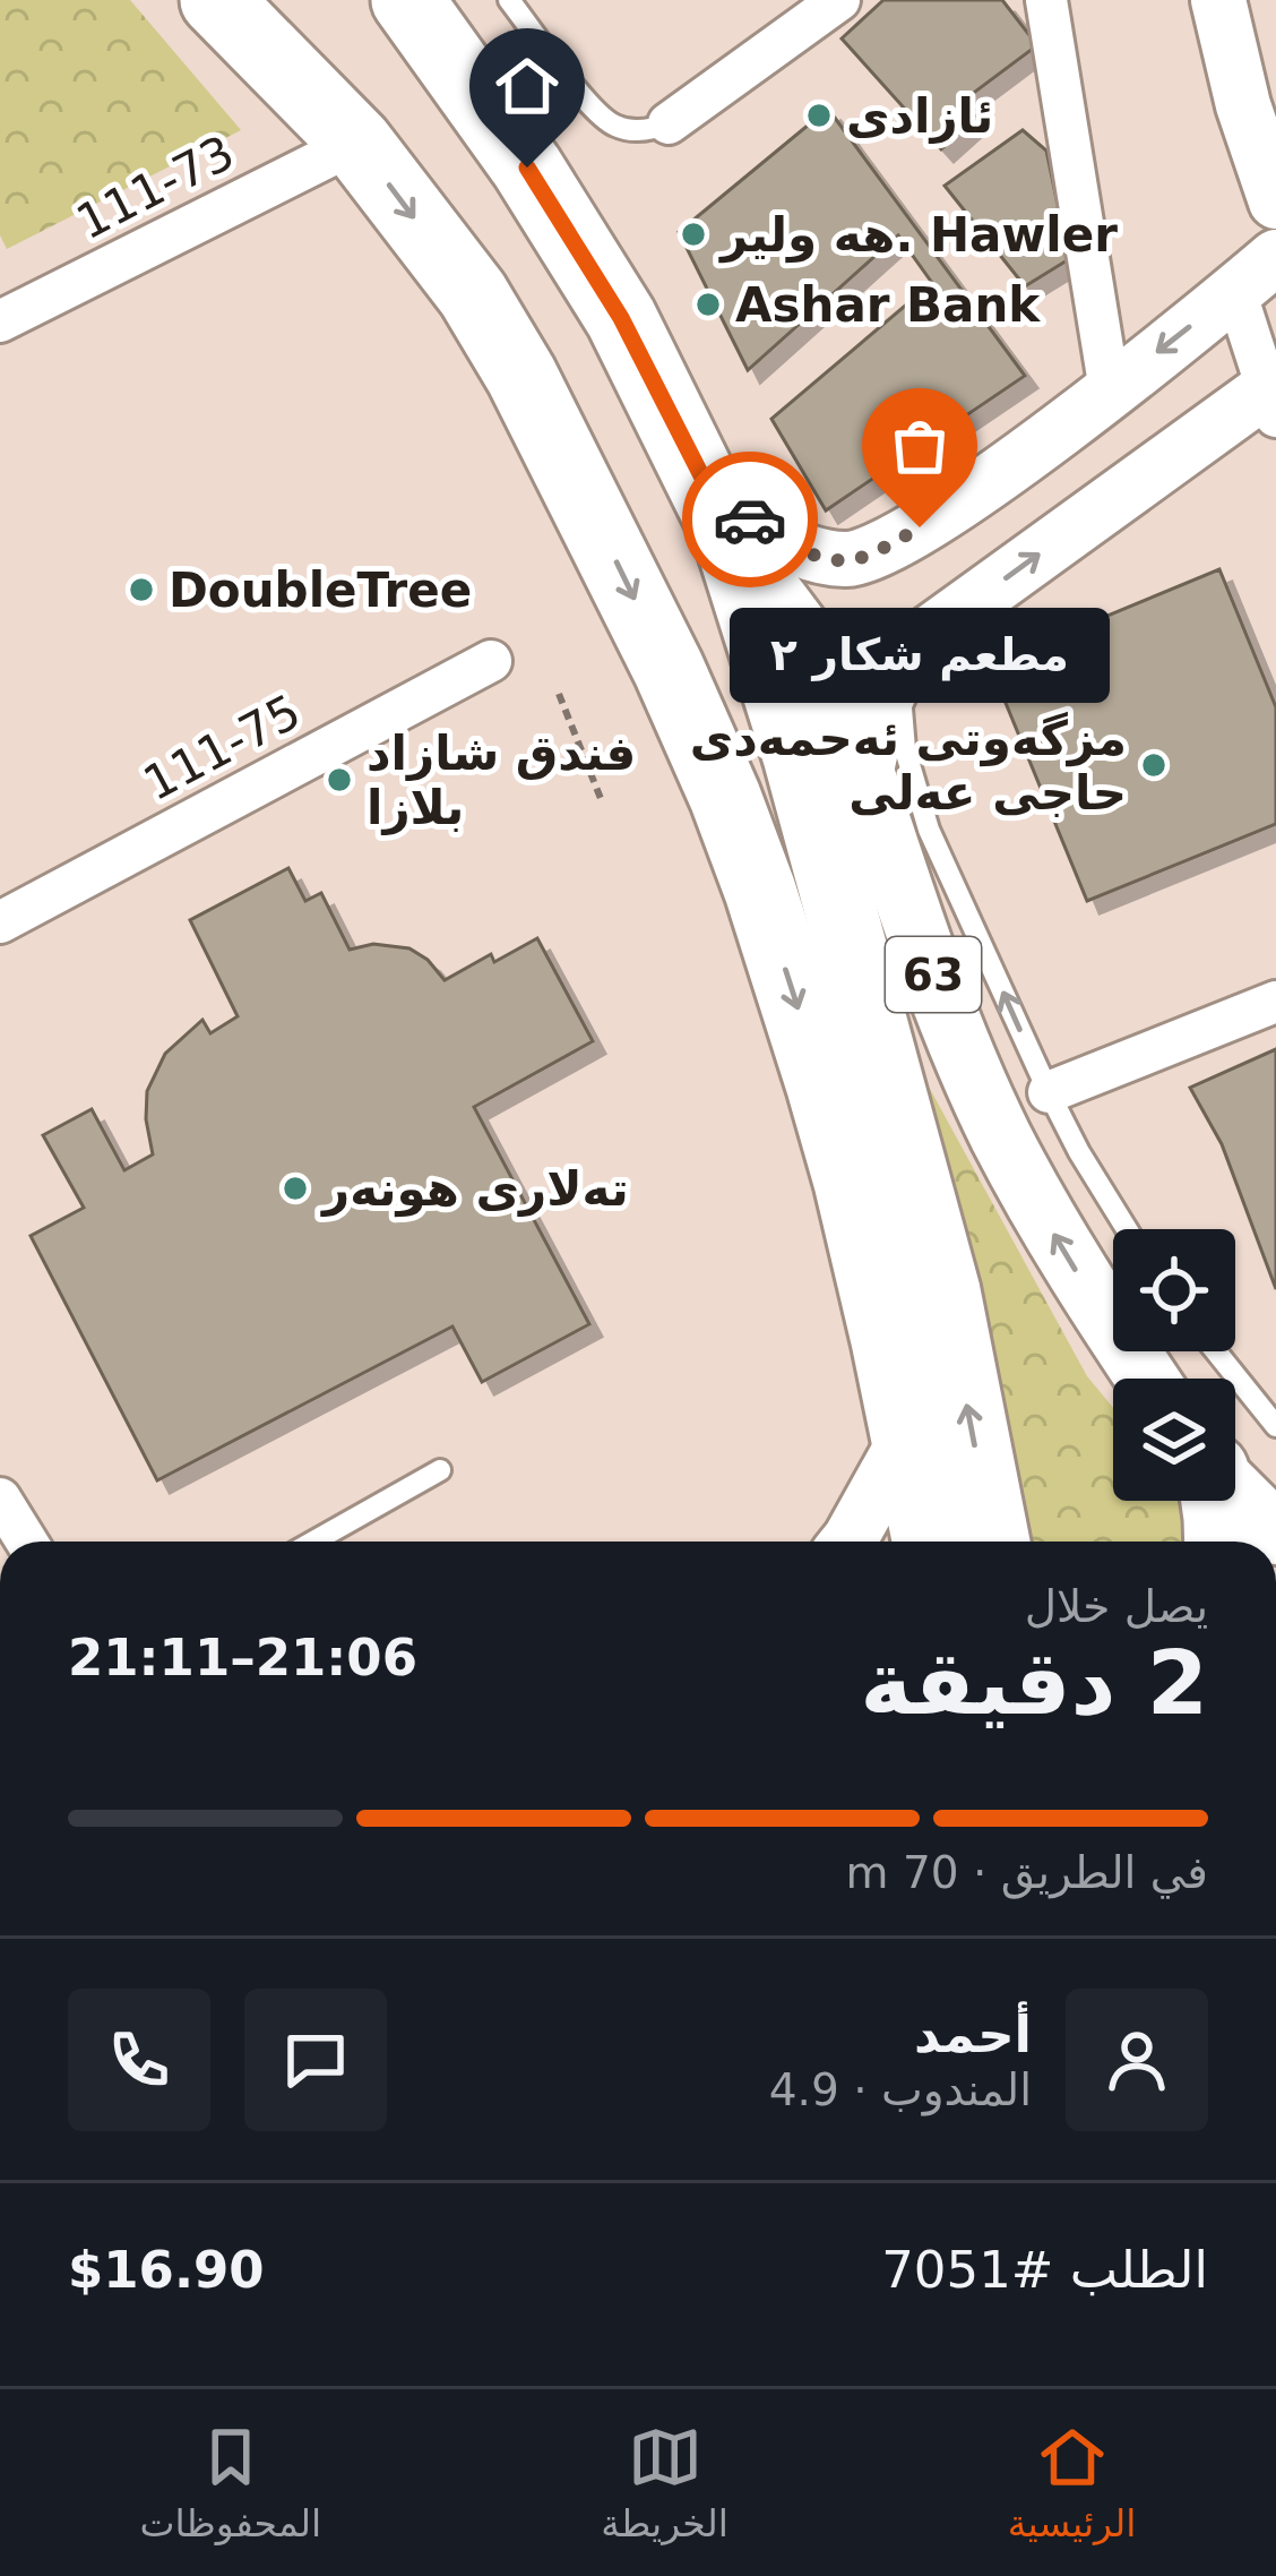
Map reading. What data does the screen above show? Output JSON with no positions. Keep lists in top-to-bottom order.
{
  "streets": {
    "main road": ["63"],
    "street": ["111-73", "111-75"]
  },
  "places": [
    "ئازادی",
    "هه ولير. Hawler",
    "Ashar Bank",
    "مطعم شکار ٢",
    "DoubleTree",
    "مزگەوتی ئەحمەدی حاجی عەلی",
    "فندق شازاد بلازا",
    "تەلاری هونەر"
  ],
  "page": {
    "bubble": "مطعم شکار ٢",
    "heading": ["2 دقيقة", "يصل خلال", "21:06–21:11"],
    "panel": [
      "أحمد",
      "المندوب · 4.9",
      "الطلب #7051",
      "$16.90"
    ],
    "bar": "في الطريق · 70 m",
    "tabs": ["الرئيسية", "الخريطة", "المحفوظات"]
  }
}
